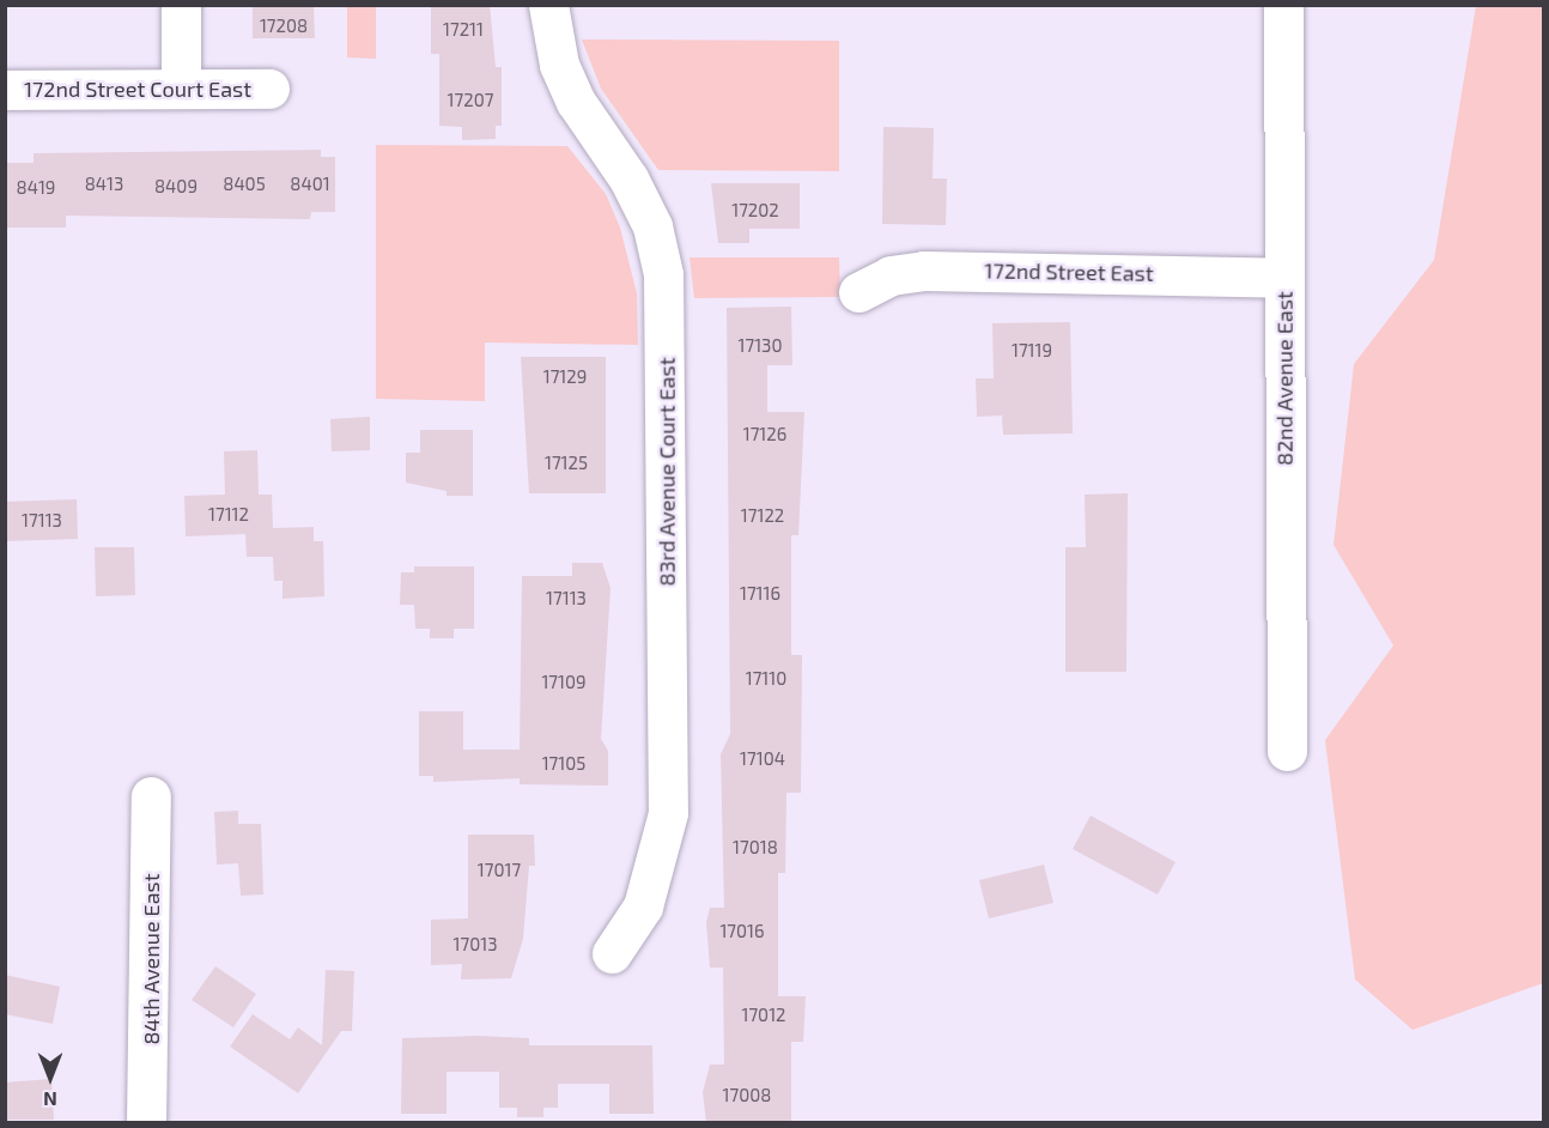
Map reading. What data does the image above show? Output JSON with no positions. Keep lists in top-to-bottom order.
{
  "streets": {
    "street": [
      "172nd Street Court East",
      "172nd Street East",
      "82nd Avenue East",
      "83rd Avenue Court East",
      "84th Avenue East"
    ]
  },
  "crossings": [
    ["172nd Street East", "82nd Avenue East"]
  ],
  "house_numbers": [
    "17208",
    "17211",
    "17207",
    "8413",
    "8405",
    "8401",
    "8409",
    "8419",
    "17202",
    "17130",
    "17119",
    "17129",
    "17126",
    "17125",
    "17112",
    "17122",
    "17113",
    "17116",
    "17113",
    "17110",
    "17109",
    "17104",
    "17105",
    "17018",
    "17017",
    "17016",
    "17013",
    "17012",
    "17008"
  ],
  "north": "bottom"
}
